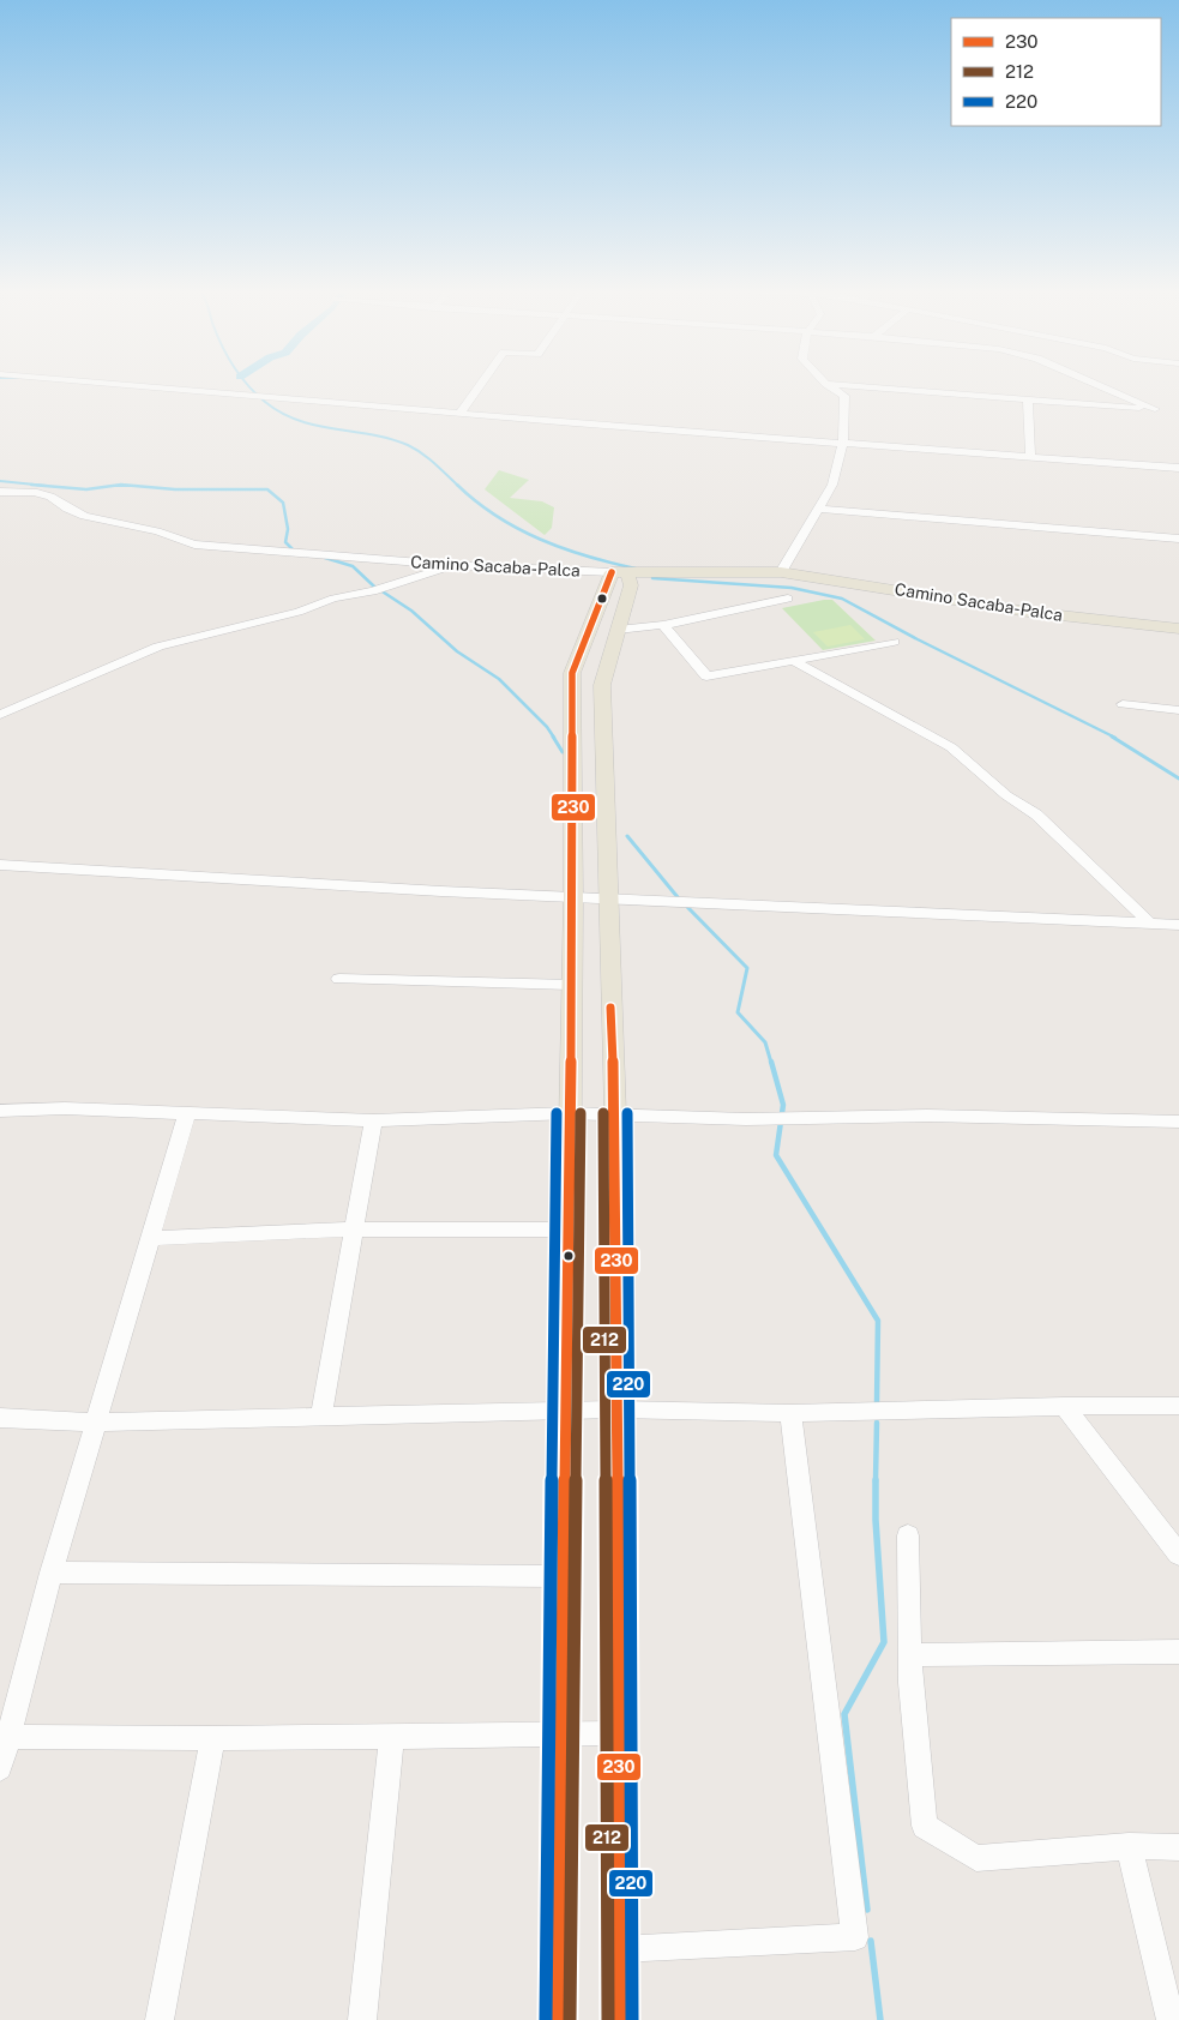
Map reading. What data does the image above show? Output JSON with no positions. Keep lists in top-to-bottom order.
{
  "streets": {
    "main road": ["Camino Sacaba-Palca"]
  },
  "lines": ["transit line 230", "transit line 212", "transit line 220"],
  "legend": ["230", "212", "220"]
}
